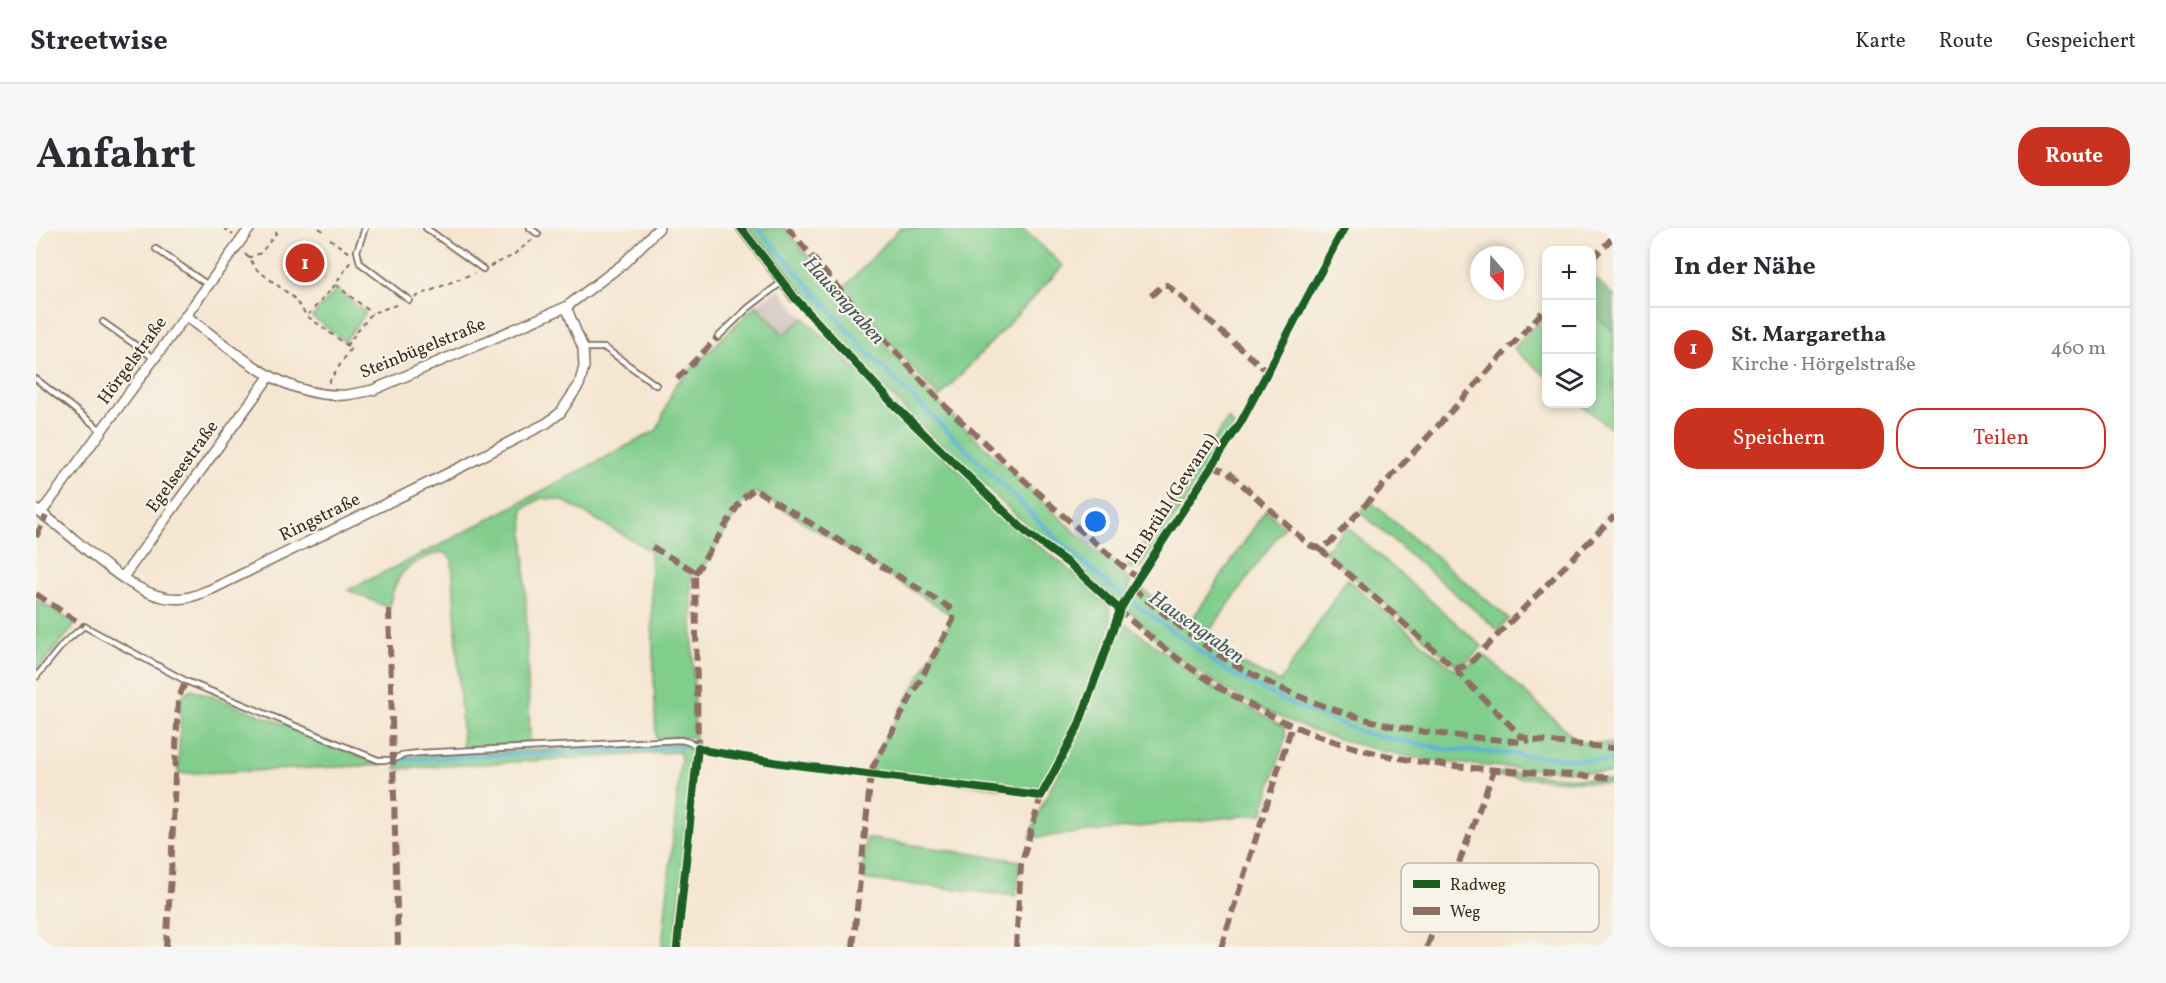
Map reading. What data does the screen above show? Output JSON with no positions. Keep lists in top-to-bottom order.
{
  "streets": {
    "street": [
      "Steinbügelstraße",
      "Hörgelstraße",
      "Egelseestraße",
      "Ringstraße"
    ],
    "lane": ["Im Brühl (Gewann)"]
  },
  "crossings": [
    ["Steinbügelstraße", "Hörgelstraße"],
    ["Steinbügelstraße", "Egelseestraße"],
    ["Steinbügelstraße", "Ringstraße"],
    ["Hörgelstraße", "Ringstraße"],
    ["Egelseestraße", "Ringstraße"]
  ],
  "water": ["Hausengraben"],
  "legend": ["Radweg", "Weg"],
  "north": "bottom",
  "page": {
    "header": "Streetwise",
    "nav": ["Karte", "Route", "Gespeichert"],
    "title": "Anfahrt",
    "buttons": [
      "Route",
      ["Speichern", "Teilen"]
    ],
    "heading": "In der Nähe",
    "pins": "1",
    "map_buttons": ["+", "−"],
    "list": [
      {
        "mark": "1",
        "name": "St. Margaretha",
        "note": "Kirche · Hörgelstraße",
        "value": "460 m"
      }
    ]
  }
}
